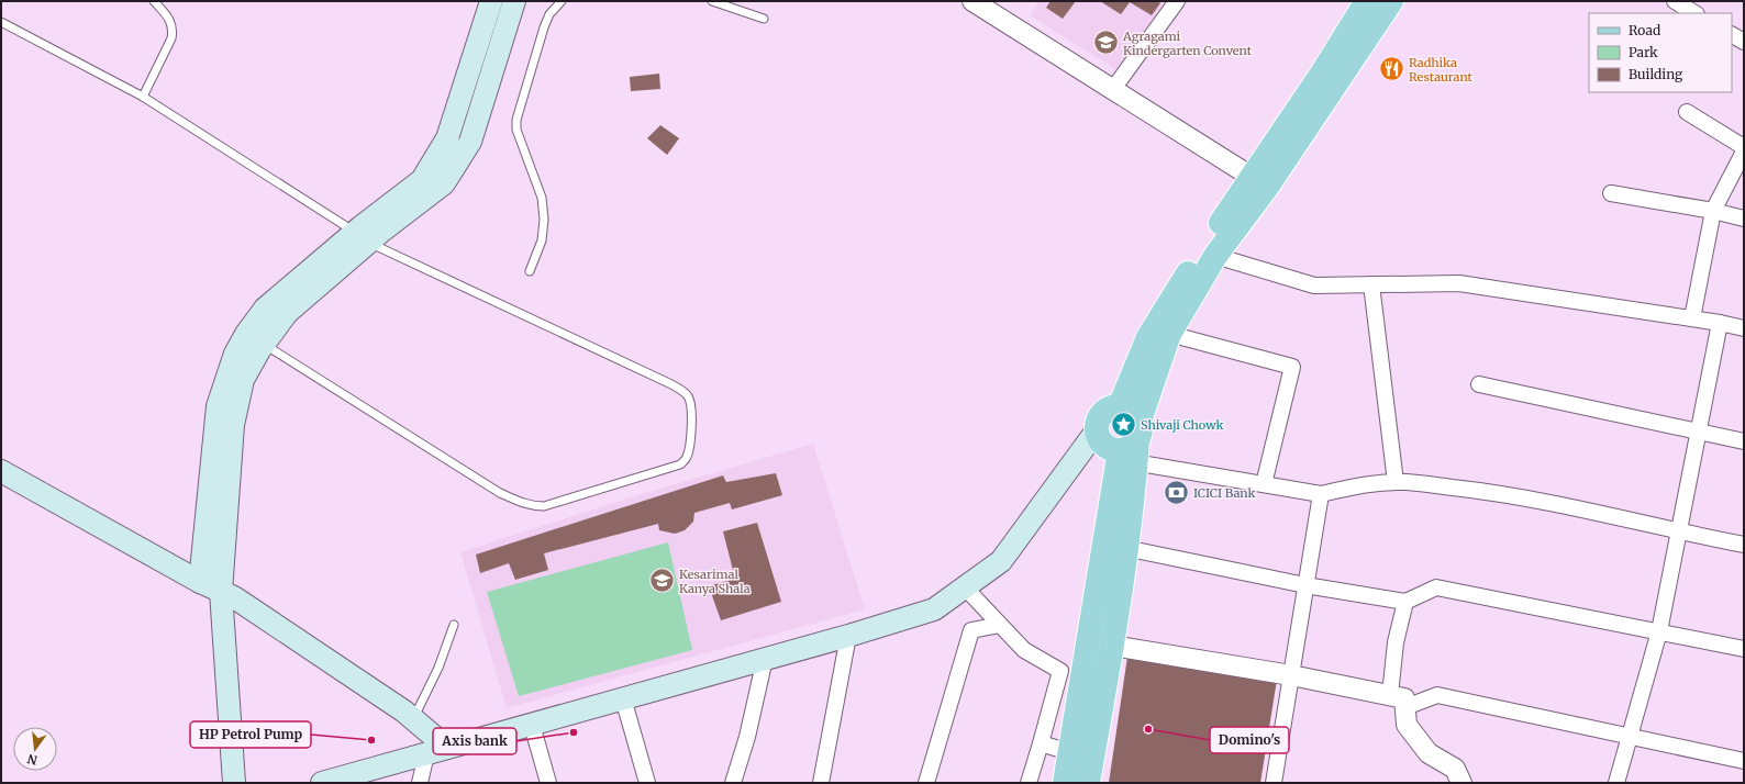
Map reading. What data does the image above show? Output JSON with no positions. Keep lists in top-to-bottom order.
{
  "places": {
    "school or university": ["Agragami Kindergarten Convent", "Kesarimal Kanya Shala"],
    "restaurant": ["Radhika Restaurant"],
    "place": ["Shivaji Chowk"],
    "bank": ["ICICI Bank"],
    "other": ["Domino's", "Axis bank", "HP Petrol Pump"]
  },
  "legend": ["Road", "Park", "Building"],
  "north": "bottom"
}
